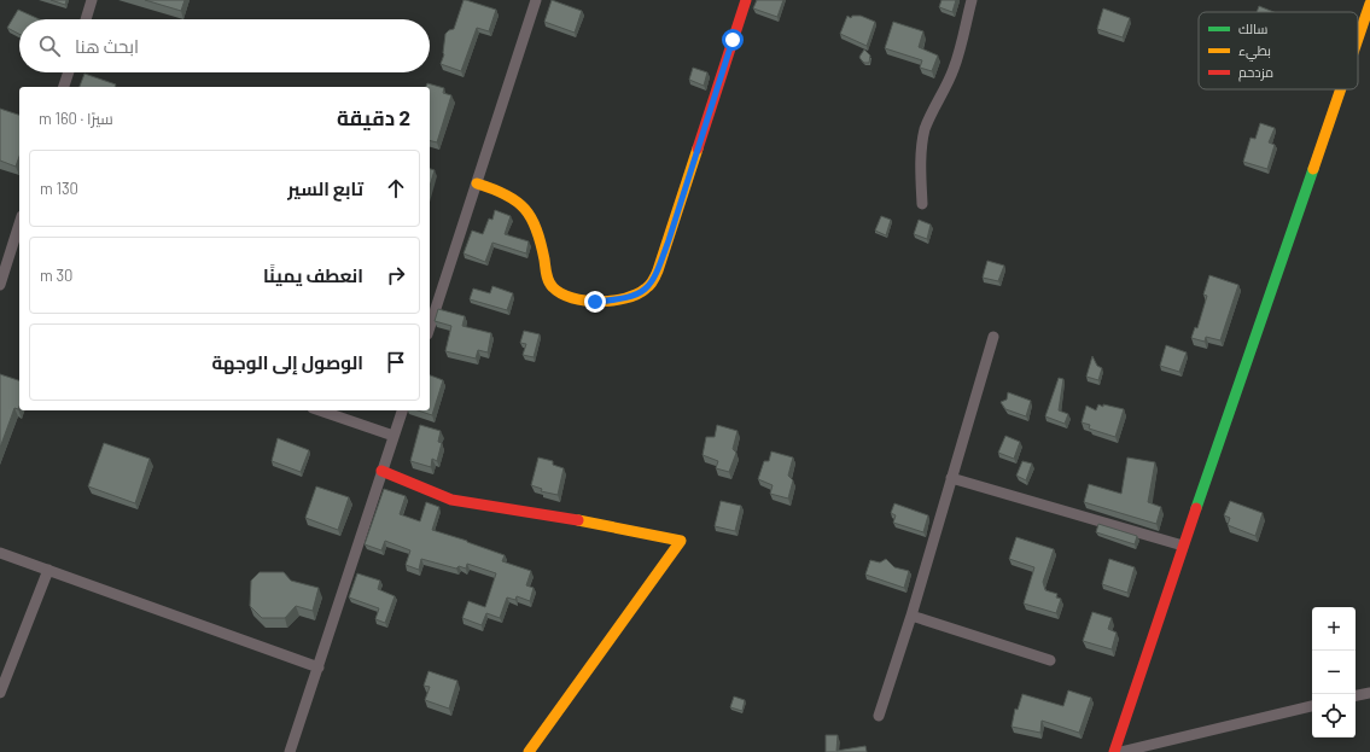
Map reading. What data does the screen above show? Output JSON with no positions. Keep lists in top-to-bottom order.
{
  "legend": ["سالك", "بطيء", "مزدحم"],
  "page": {
    "search": "ابحث هنا",
    "heading": ["2 دقيقة", "سيرًا · 160 m"],
    "list": [
      ["تابع السير", "130 m"],
      ["انعطف يمينًا", "30 m"],
      "الوصول إلى الوجهة"
    ],
    "map_buttons": ["+", "−"]
  }
}
